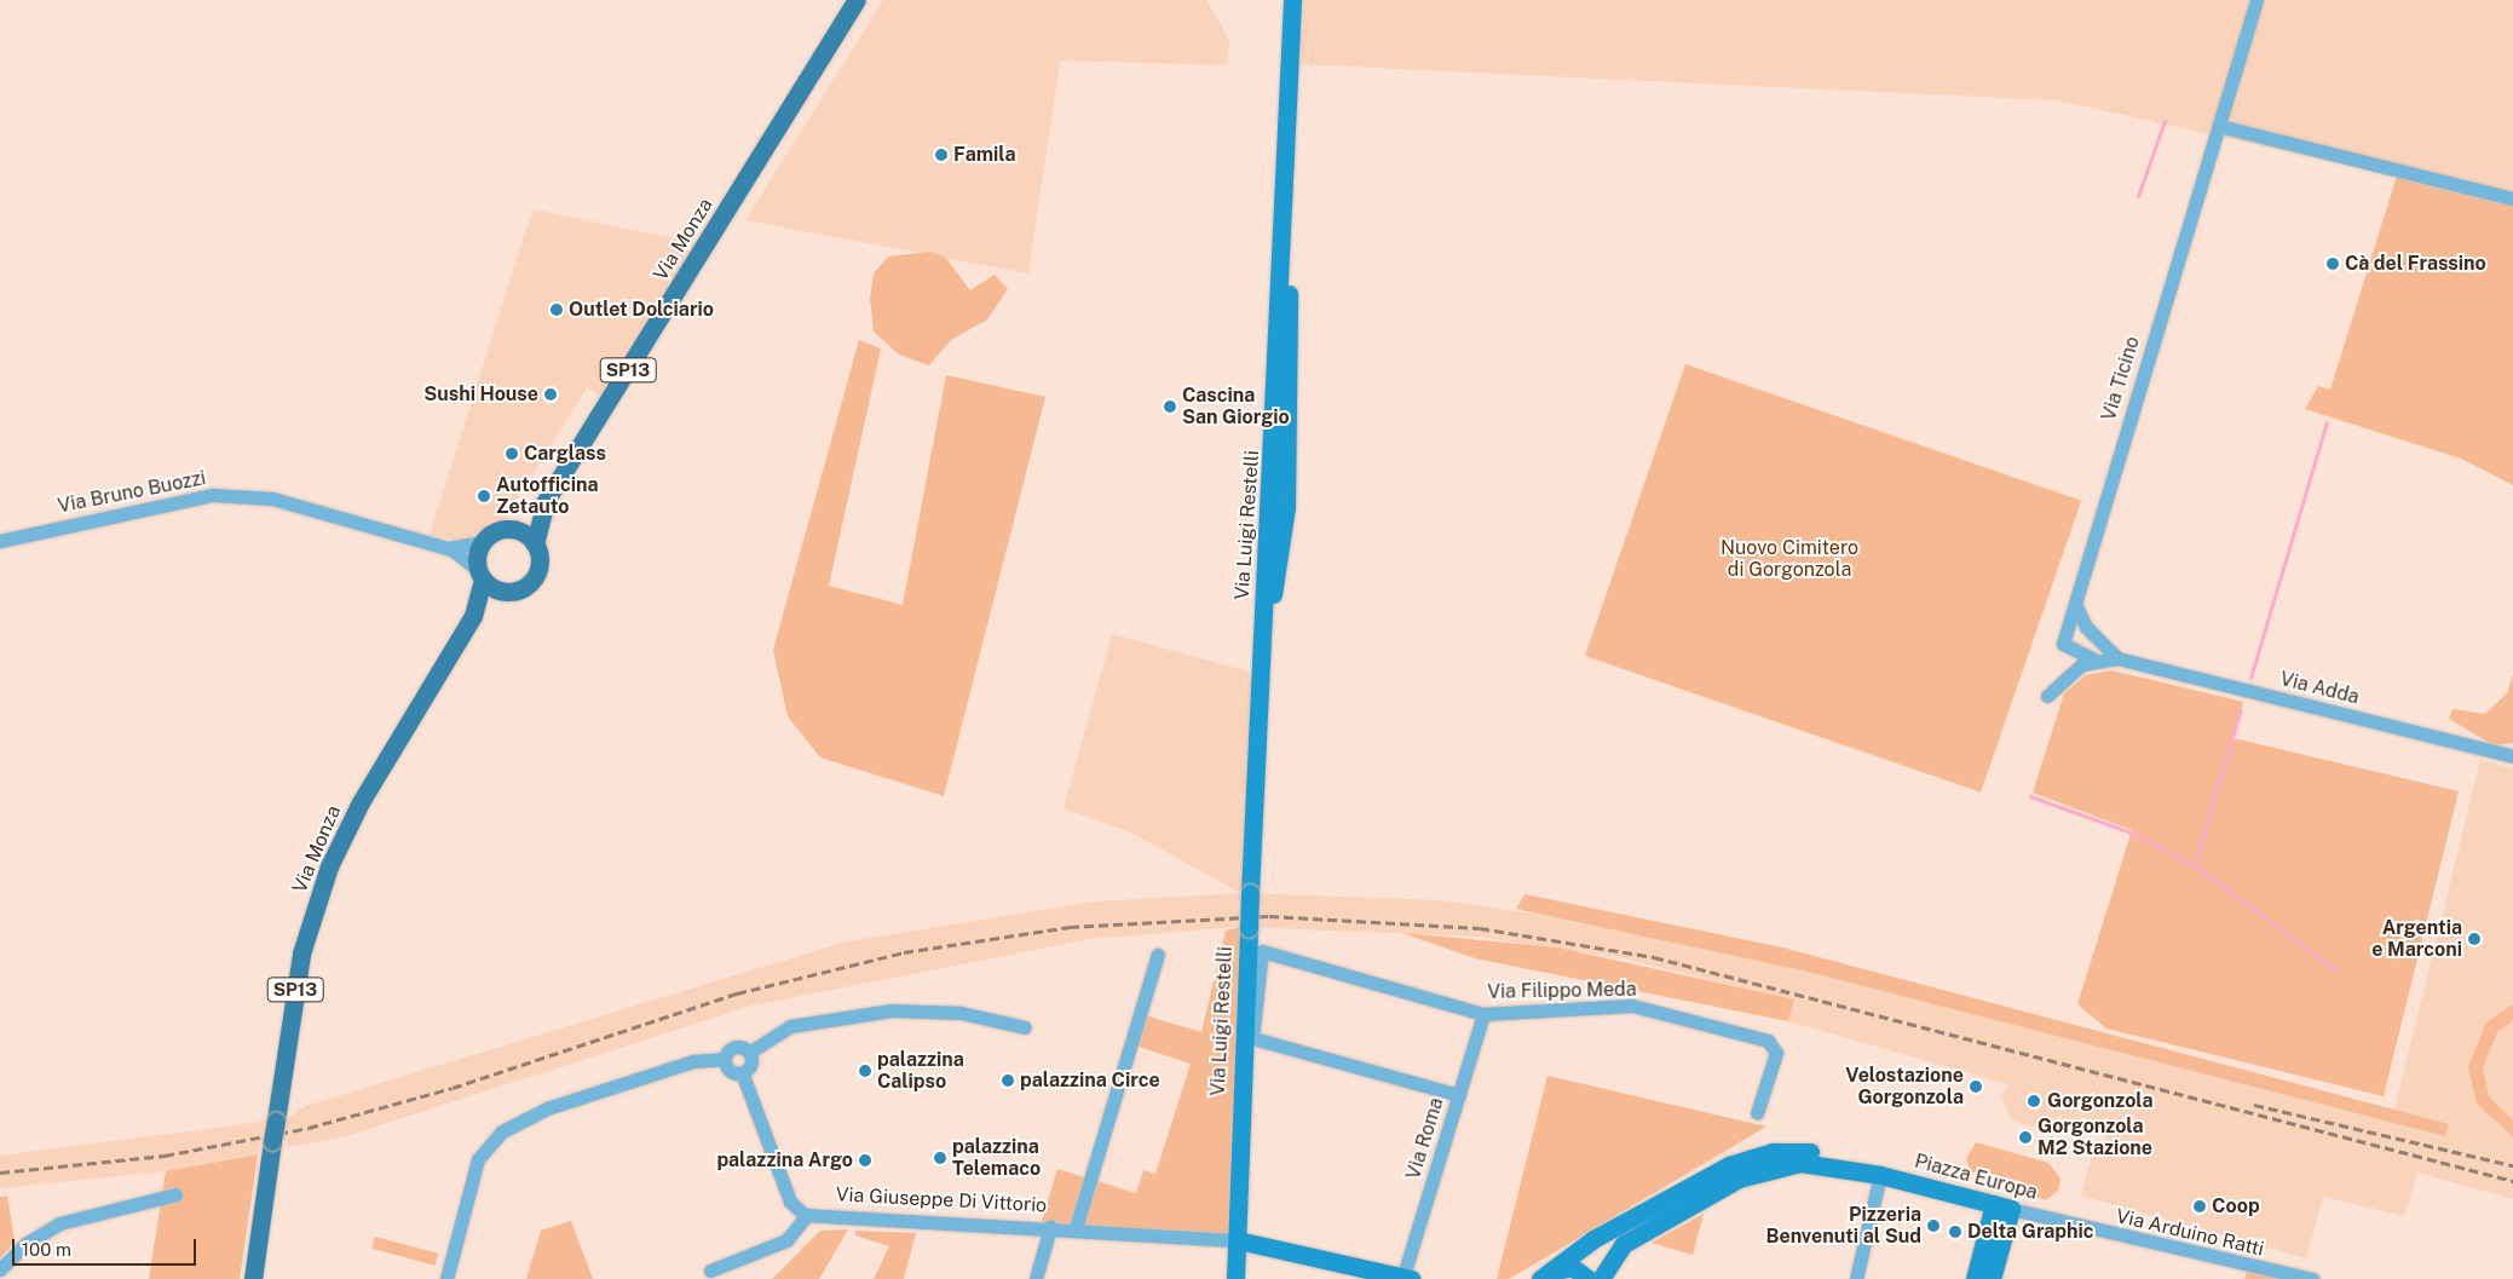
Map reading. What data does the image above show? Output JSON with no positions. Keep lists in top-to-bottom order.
{
  "streets": {
    "main road": ["Via Monza", "SP13"],
    "street": [
      "Via Ticino",
      "Via Bruno Buozzi",
      "Via Luigi Restelli",
      "Via Adda",
      "Via Filippo Meda",
      "Via Roma",
      "Piazza Europa",
      "Via Giuseppe Di Vittorio",
      "Via Arduino Ratti"
    ]
  },
  "crossings": [
    ["Via Monza", "Via Bruno Buozzi"],
    ["Via Ticino", "Via Adda"],
    ["Via Luigi Restelli", "Via Giuseppe Di Vittorio"],
    ["Via Filippo Meda", "Via Roma"],
    ["Via Roma", "Via Giuseppe Di Vittorio"],
    ["Piazza Europa", "Via Arduino Ratti"]
  ],
  "parks": ["Nuovo Cimitero di Gorgonzola"],
  "places": [
    "Famila",
    "Cà del Frassino",
    "Outlet Dolciario",
    "Sushi House",
    "Cascina San Giorgio",
    "Carglass",
    "Autofficina Zetauto",
    "Argentia e Marconi",
    "palazzina Calipso",
    "palazzina Circe",
    "Velostazione Gorgonzola",
    "Gorgonzola",
    "Gorgonzola M2 Stazione",
    "palazzina Telemaco",
    "palazzina Argo",
    "Coop",
    "Pizzeria Benvenuti al Sud",
    "Delta Graphic"
  ],
  "scale_bar": "100 m"
}
